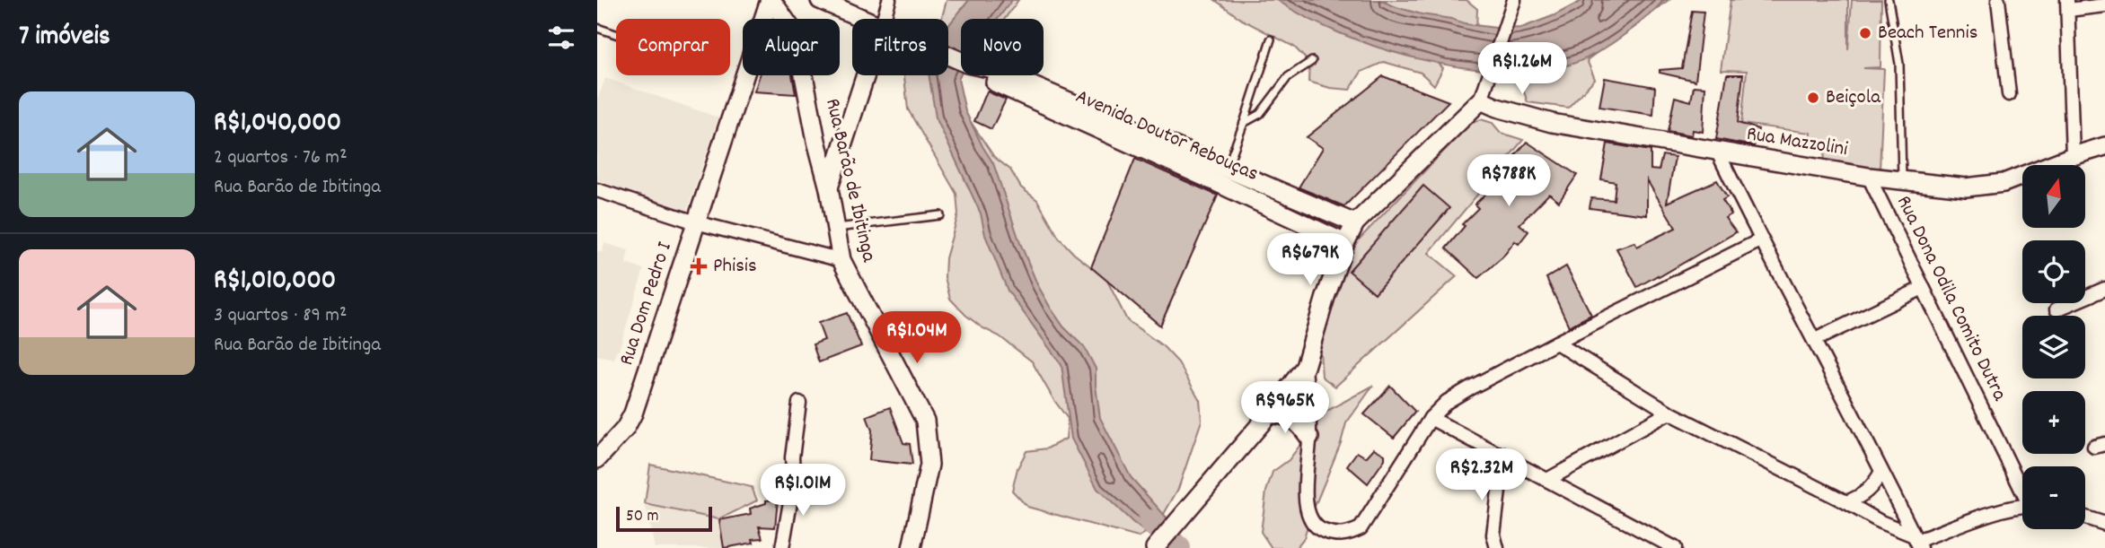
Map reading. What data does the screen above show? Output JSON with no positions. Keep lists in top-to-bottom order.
{
  "streets": {
    "street": [
      "Avenida Doutor Rebouças",
      "Rua Mazzolini",
      "Rua Barão de Ibitinga",
      "Rua Dona Odila Comito Dutra",
      "Rua Dom Pedro I"
    ]
  },
  "crossings": [
    ["Rua Mazzolini", "Rua Dona Odila Comito Dutra"],
    ["Rua Barão de Ibitinga", "Rua Dom Pedro I"]
  ],
  "places": {
    "other": ["Beach Tennis", "Beiçola"],
    "health": ["Phisis"]
  },
  "scale_bar": "50 m",
  "north": "top",
  "page": {
    "heading": "7 imóveis",
    "chip": [
      "Comprar",
      "Alugar",
      "Filtros",
      "Novo"
    ],
    "price": [
      "R$1.26M",
      "R$788K",
      "R$679K",
      "R$1.04M",
      "R$965K",
      "R$2.32M",
      "R$1.01M"
    ],
    "list": [
      {
        "name": "R$1,040,000",
        "note": "2 quartos · 76 m² · Rua Barão de Ibitinga"
      },
      {
        "name": "R$1,010,000",
        "note": "3 quartos · 89 m² · Rua Barão de Ibitinga"
      }
    ],
    "map_buttons": ["+", "−"],
    "scale": "50 m"
  }
}
